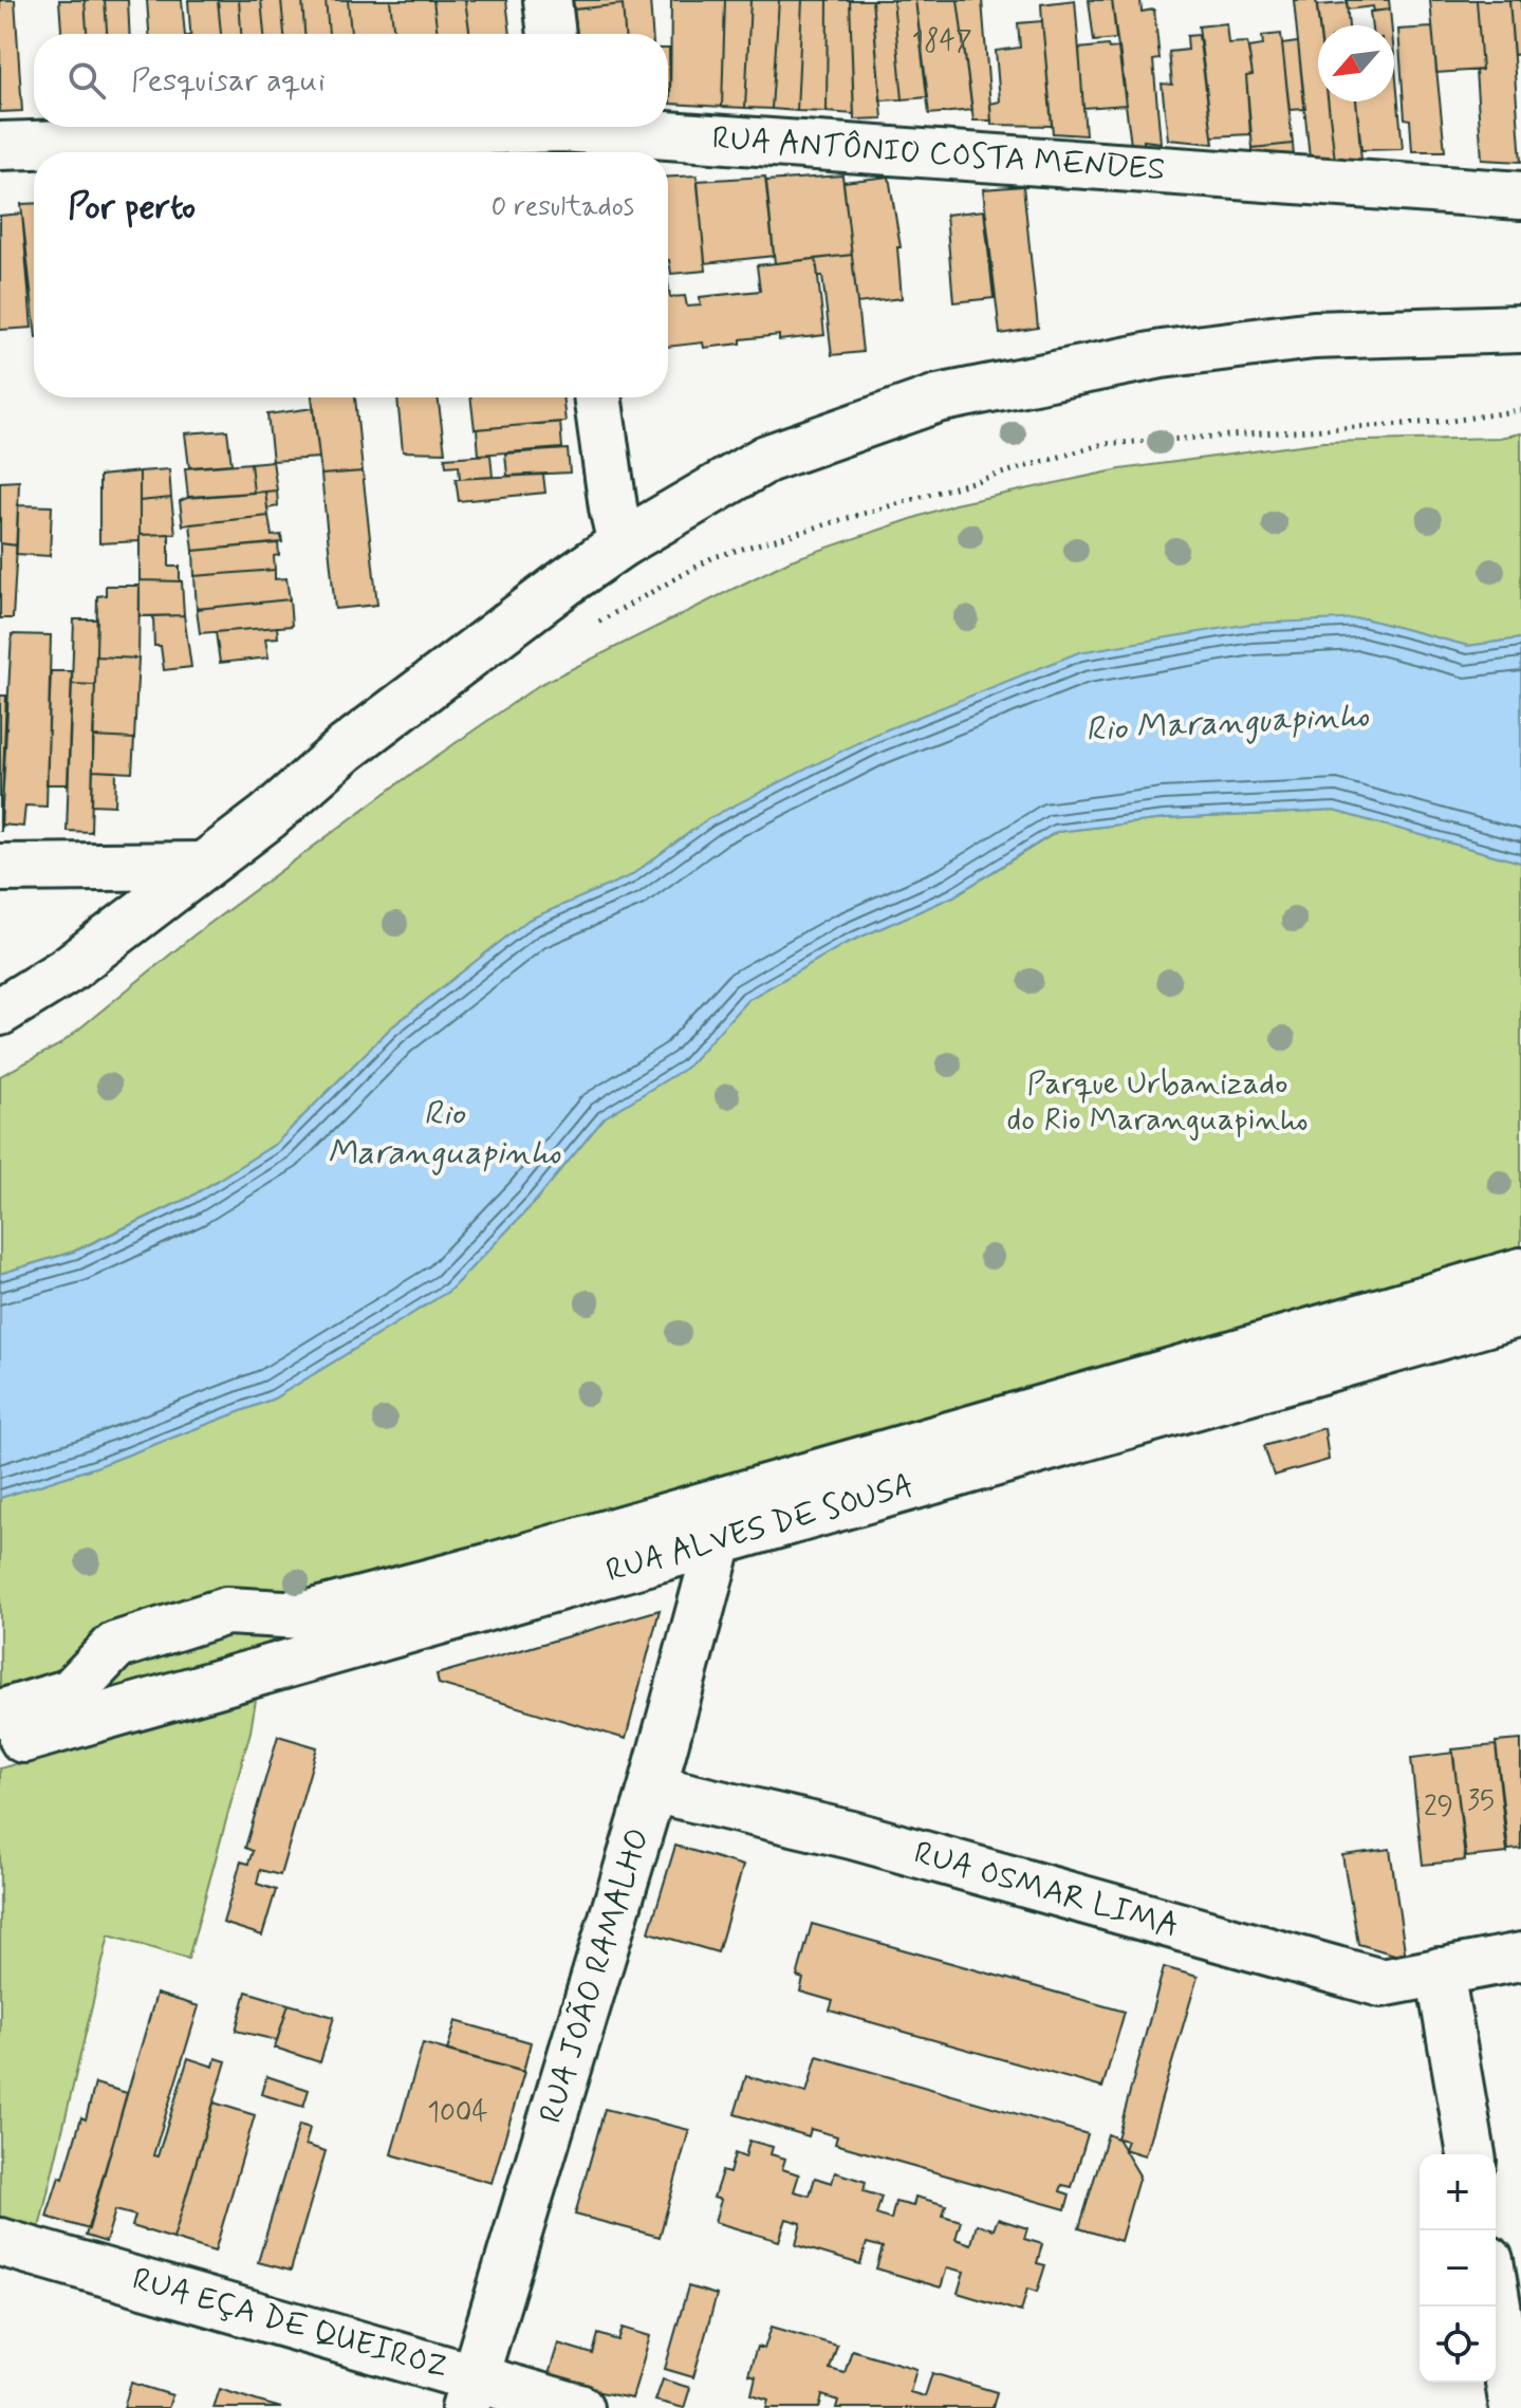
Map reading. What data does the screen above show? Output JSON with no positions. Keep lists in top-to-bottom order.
{
  "streets": {
    "street": [
      "RUA ANTÔNIO COSTA MENDES",
      "RUA ALVES DE SOUSA",
      "RUA OSMAR LIMA",
      "RUA JOÃO RAMALHO",
      "RUA EÇA DE QUEIROZ"
    ]
  },
  "crossings": [
    ["RUA ALVES DE SOUSA", "RUA JOÃO RAMALHO"],
    ["RUA OSMAR LIMA", "RUA JOÃO RAMALHO"],
    ["RUA JOÃO RAMALHO", "RUA EÇA DE QUEIROZ"]
  ],
  "water": ["Rio Maranguapinho"],
  "parks": ["Parque Urbanizado do Rio Maranguapinho"],
  "house_numbers": [
    "1847",
    "35",
    "29",
    "1004"
  ],
  "north": "bottom left",
  "page": {
    "search": "Pesquisar aqui",
    "heading": ["Por perto", "0 resultados"],
    "map_buttons": ["+", "−"]
  }
}
